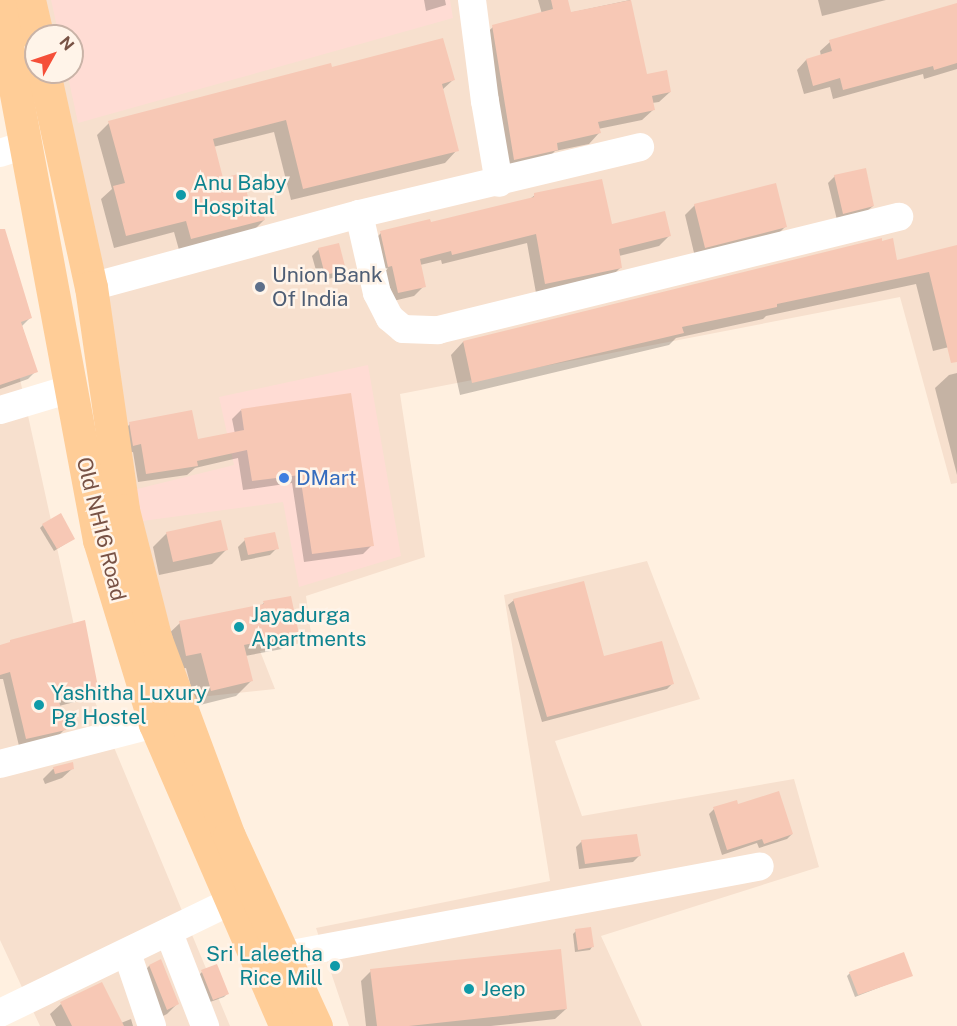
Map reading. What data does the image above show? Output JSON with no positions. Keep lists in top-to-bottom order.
{
  "streets": {
    "main road": ["Old NH16 Road"]
  },
  "places": [
    "Anu Baby Hospital",
    "Union Bank Of India",
    "DMart",
    "Jayadurga Apartments",
    "Yashitha Luxury Pg Hostel",
    "Sri Laleetha Rice Mill",
    "Jeep"
  ],
  "north": "top right"
}
